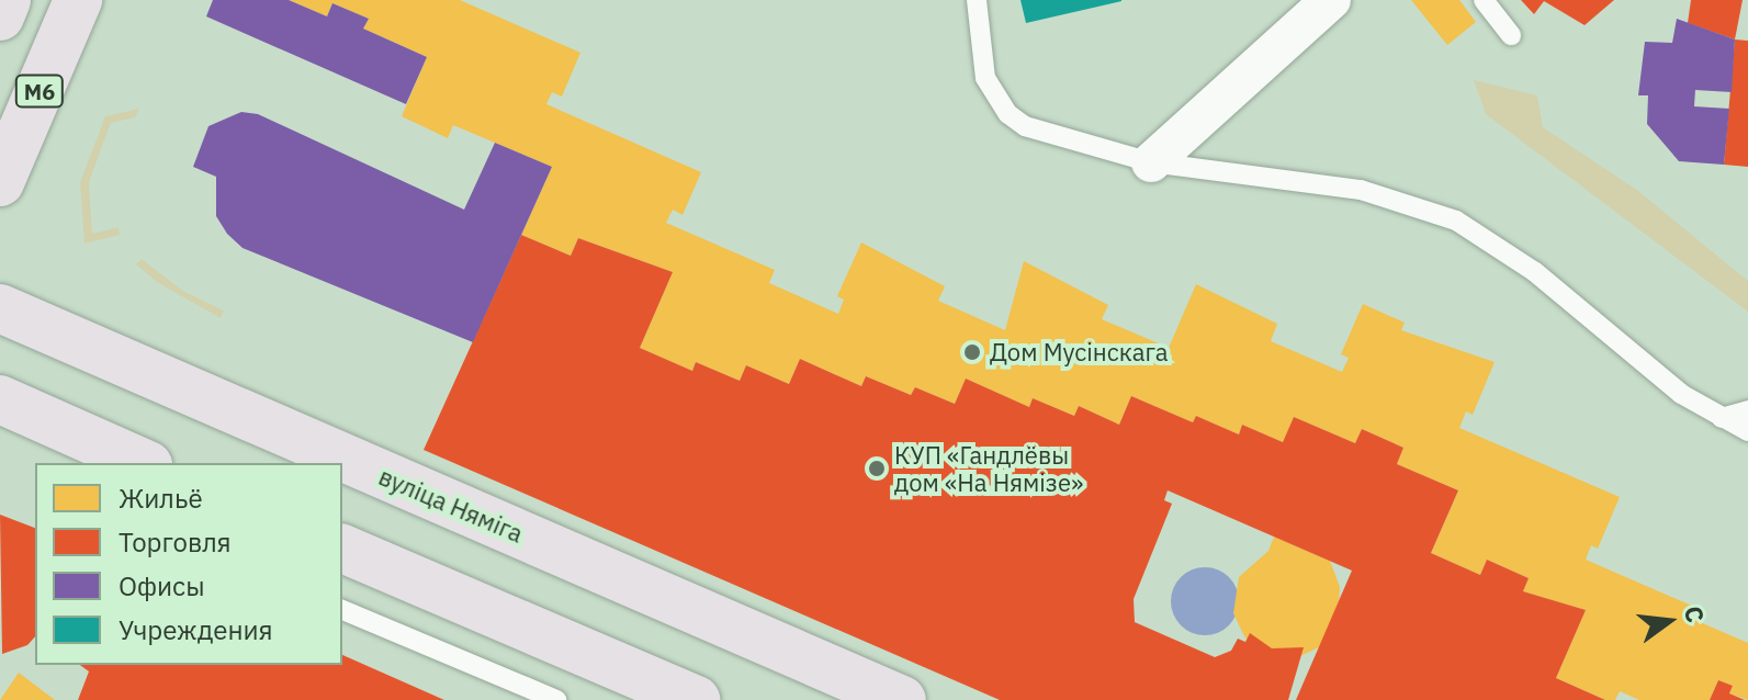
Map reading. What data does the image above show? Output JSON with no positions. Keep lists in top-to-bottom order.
{
  "streets": {
    "main road": ["М6", "вуліца Няміга"]
  },
  "places": ["Дом Мусінскага", "КУП «Гандлёвы дом «На Нямізе»"],
  "legend": [
    "Жильё",
    "Торговля",
    "Офисы",
    "Учреждения"
  ],
  "north": "right"
}
